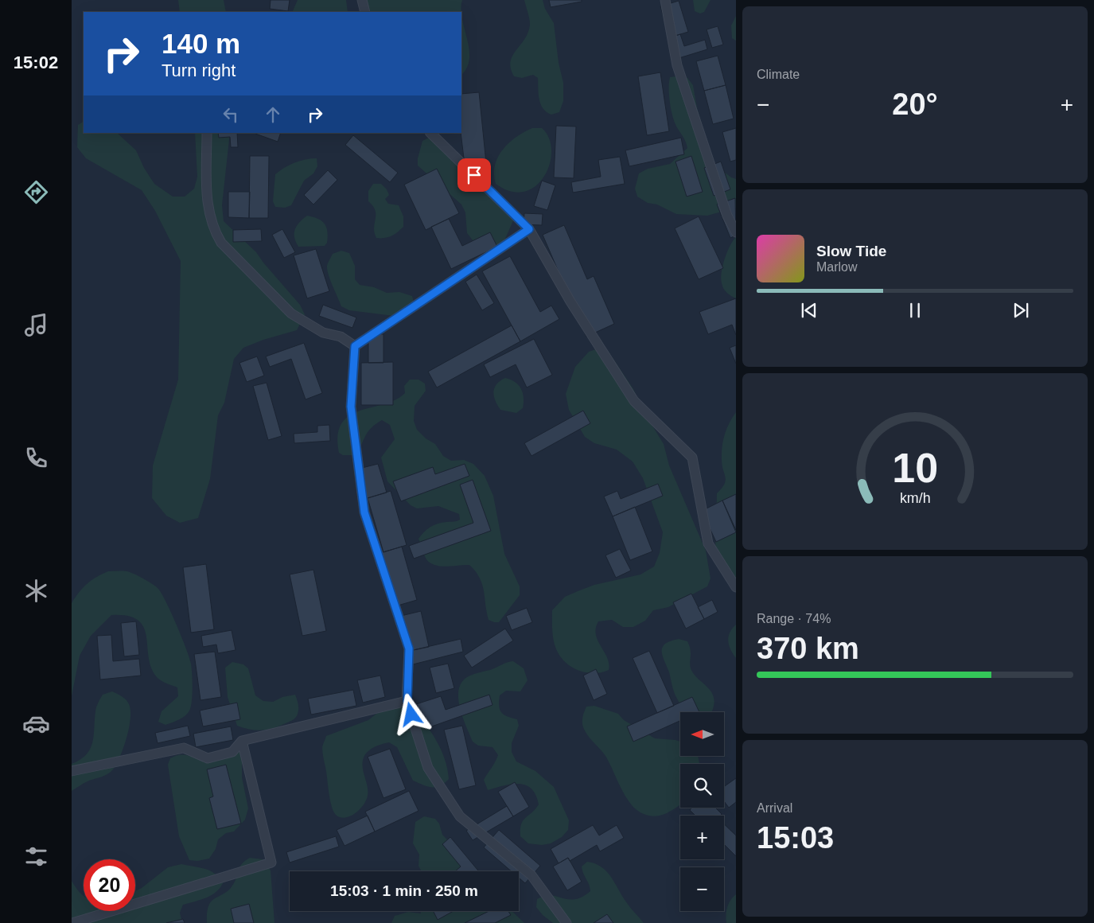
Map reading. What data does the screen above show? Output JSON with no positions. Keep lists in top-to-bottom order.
{
  "north": "left",
  "page": {
    "tabs": "15:02",
    "tile": [
      "Climate",
      ["Range · 74%", "370 km"],
      ["Arrival", "15:03"]
    ],
    "turn": ["140 m", "Turn right"],
    "heat": ["−", "20°", "+"],
    "song": ["Slow Tide", "Marlow"],
    "map_buttons": ["+", "−"],
    "limit": "20",
    "trip": "15:03 · 1 min · 250 m",
    "gauge": ["10", "km/h"]
  }
}
